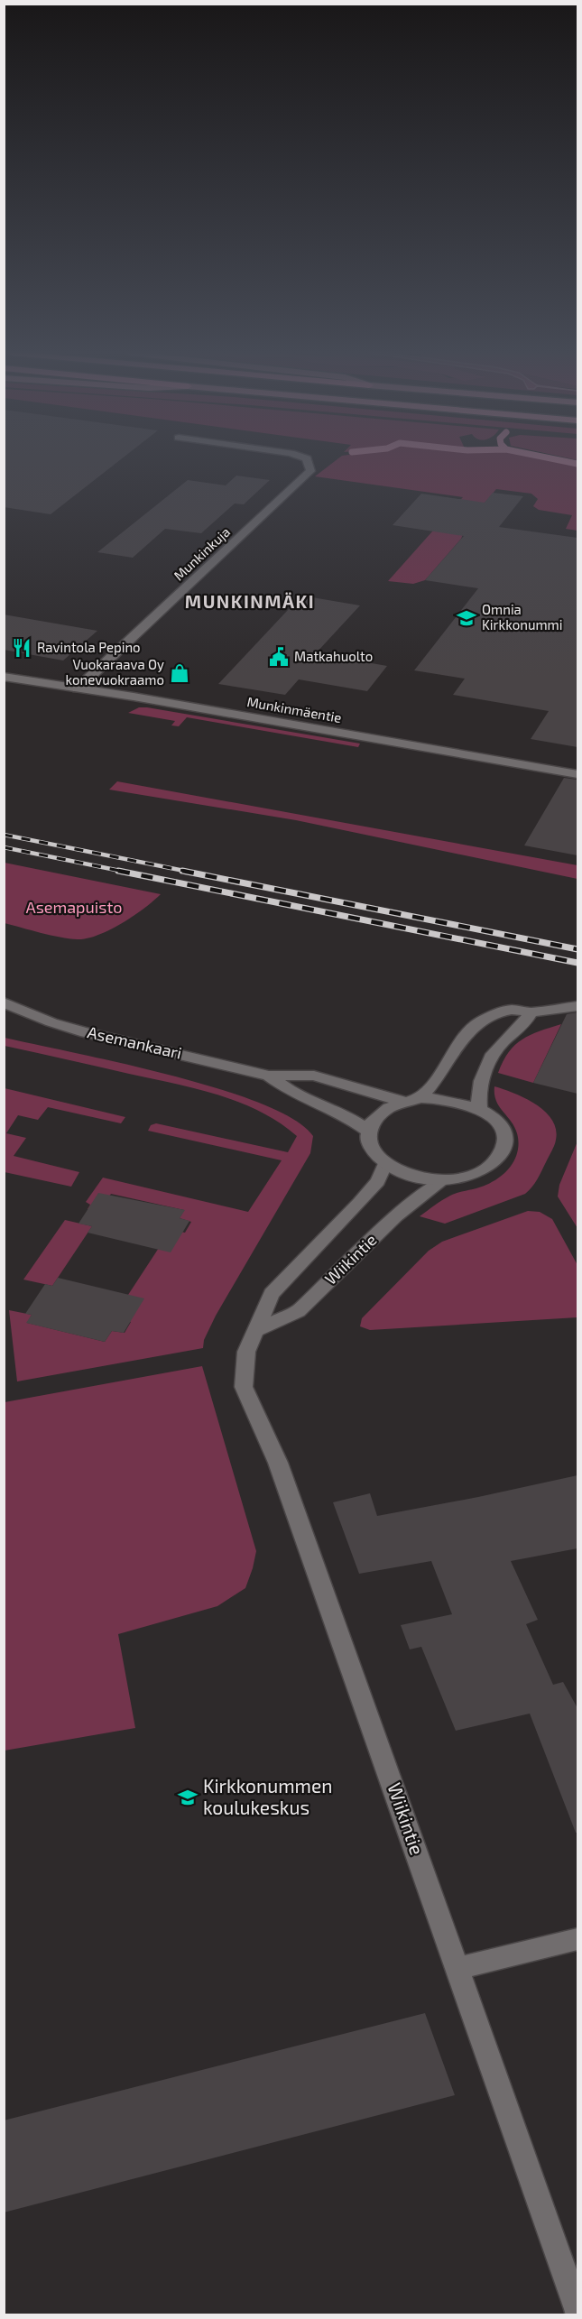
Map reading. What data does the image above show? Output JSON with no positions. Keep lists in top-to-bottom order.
{
  "streets": {
    "street": [
      "Munkinkuja",
      "Munkinmäentie",
      "Asemankaari",
      "Wiikintie"
    ]
  },
  "crossings": [
    ["Munkinkuja", "Munkinmäentie"],
    ["Asemankaari", "Wiikintie"]
  ],
  "districts": ["MUNKINMÄKI"],
  "parks": ["Asemapuisto"],
  "places": {
    "school or university": ["Omnia Kirkkonummi", "Kirkkonummen koulukeskus"],
    "restaurant": ["Ravintola Pepino"],
    "public building": ["Matkahuolto"],
    "shop": ["Vuokaraava Oy konevuokraamo"]
  }
}
